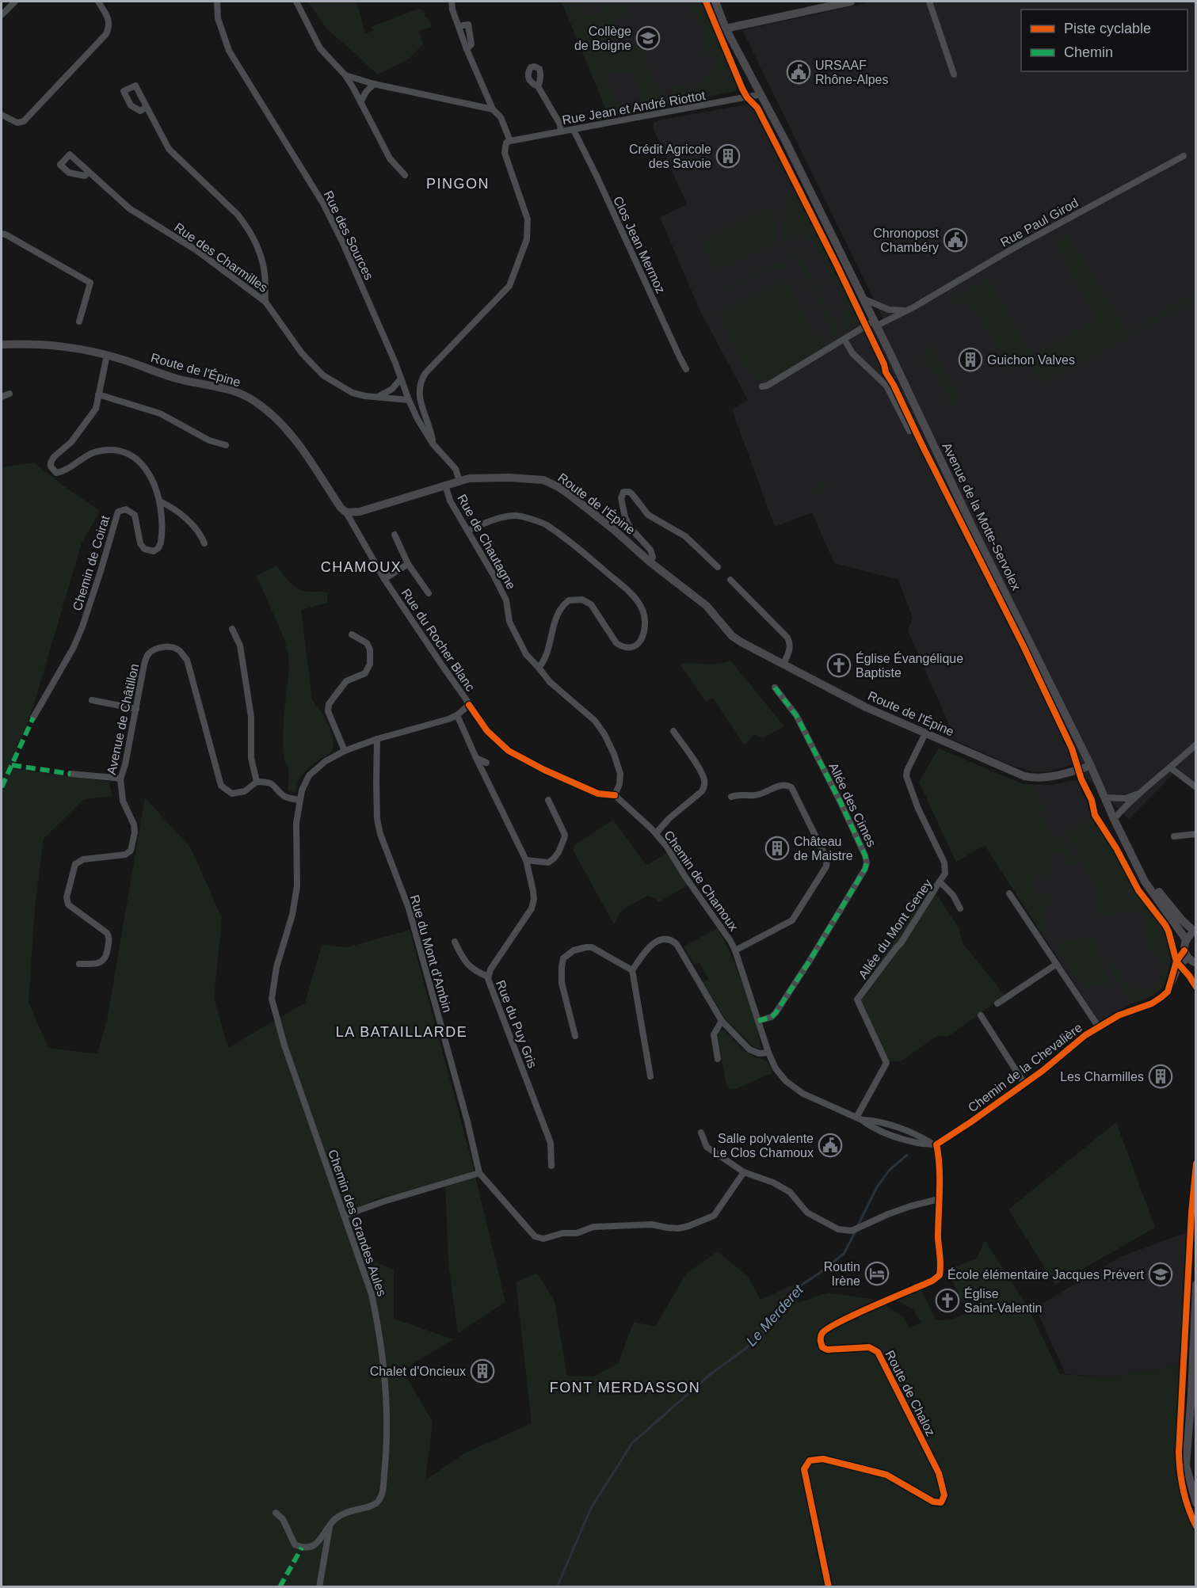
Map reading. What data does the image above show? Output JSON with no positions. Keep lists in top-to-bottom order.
{
  "streets": {
    "main road": ["Route de l'Épine", "Avenue de la Motte-Servolex"],
    "street": [
      "Rue Jean et André Riottot",
      "Rue Paul Girod",
      "Rue des Sources",
      "Clos Jean Mermoz",
      "Rue des Charmilles",
      "Rue de Chautagne",
      "Chemin de Coirat",
      "Rue du Rocher Blanc",
      "Avenue de Châtillon",
      "Allée des Cimes",
      "Chemin de Chamoux",
      "Allée du Mont Geney",
      "Rue du Mont d'Ambin",
      "Rue du Puy Gris",
      "Chemin de la Chevalière",
      "Chemin des Grandes Aules",
      "Route de Chaloz"
    ]
  },
  "crossings": [
    ["Rue Jean et André Riottot", "Clos Jean Mermoz"],
    ["Rue Jean et André Riottot", "Avenue de la Motte-Servolex"],
    ["Rue Paul Girod", "Avenue de la Motte-Servolex"],
    ["Rue des Sources", "Rue des Charmilles"],
    ["Rue des Sources", "Route de l'Épine"],
    ["Route de l'Épine", "Avenue de la Motte-Servolex"],
    ["Route de l'Épine", "Rue de Chautagne"],
    ["Route de l'Épine", "Chemin de Coirat"],
    ["Route de l'Épine", "Rue du Rocher Blanc"],
    ["Rue de Chautagne", "Chemin de Chamoux"],
    ["Allée des Cimes", "Chemin de Chamoux"],
    ["Chemin de Chamoux", "Allée du Mont Geney"],
    ["Chemin de Chamoux", "Chemin de la Chevalière"],
    ["Chemin de Chamoux", "Route de Chaloz"],
    ["Chemin de la Chevalière", "Route de Chaloz"]
  ],
  "districts": [
    "PINGON",
    "CHAMOUX",
    "LA BATAILLARDE",
    "FONT MERDASSON"
  ],
  "water": ["Le Merderet"],
  "places": {
    "school or university": ["Collège de Boigne", "École élémentaire Jacques Prévert"],
    "public building": ["URSAAF Rhône-Alpes", "Chronopost Chambéry", "Salle polyvalente Le Clos Chamoux"],
    "building": [
      "Crédit Agricole des Savoie",
      "Guichon Valves",
      "Château de Maistre",
      "Les Charmilles",
      "Chalet d'Oncieux"
    ],
    "church": ["Église Évangélique Baptiste", "Église Saint-Valentin"],
    "hotel": ["Routin Irène"]
  },
  "legend": ["Piste cyclable", "Chemin"]
}
